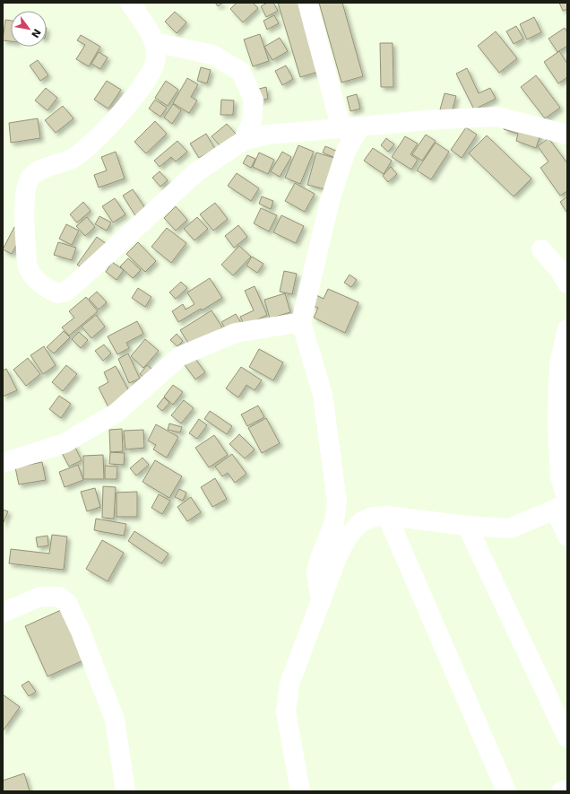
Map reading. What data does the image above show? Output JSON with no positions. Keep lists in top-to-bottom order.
{
  "north": "bottom right"
}
